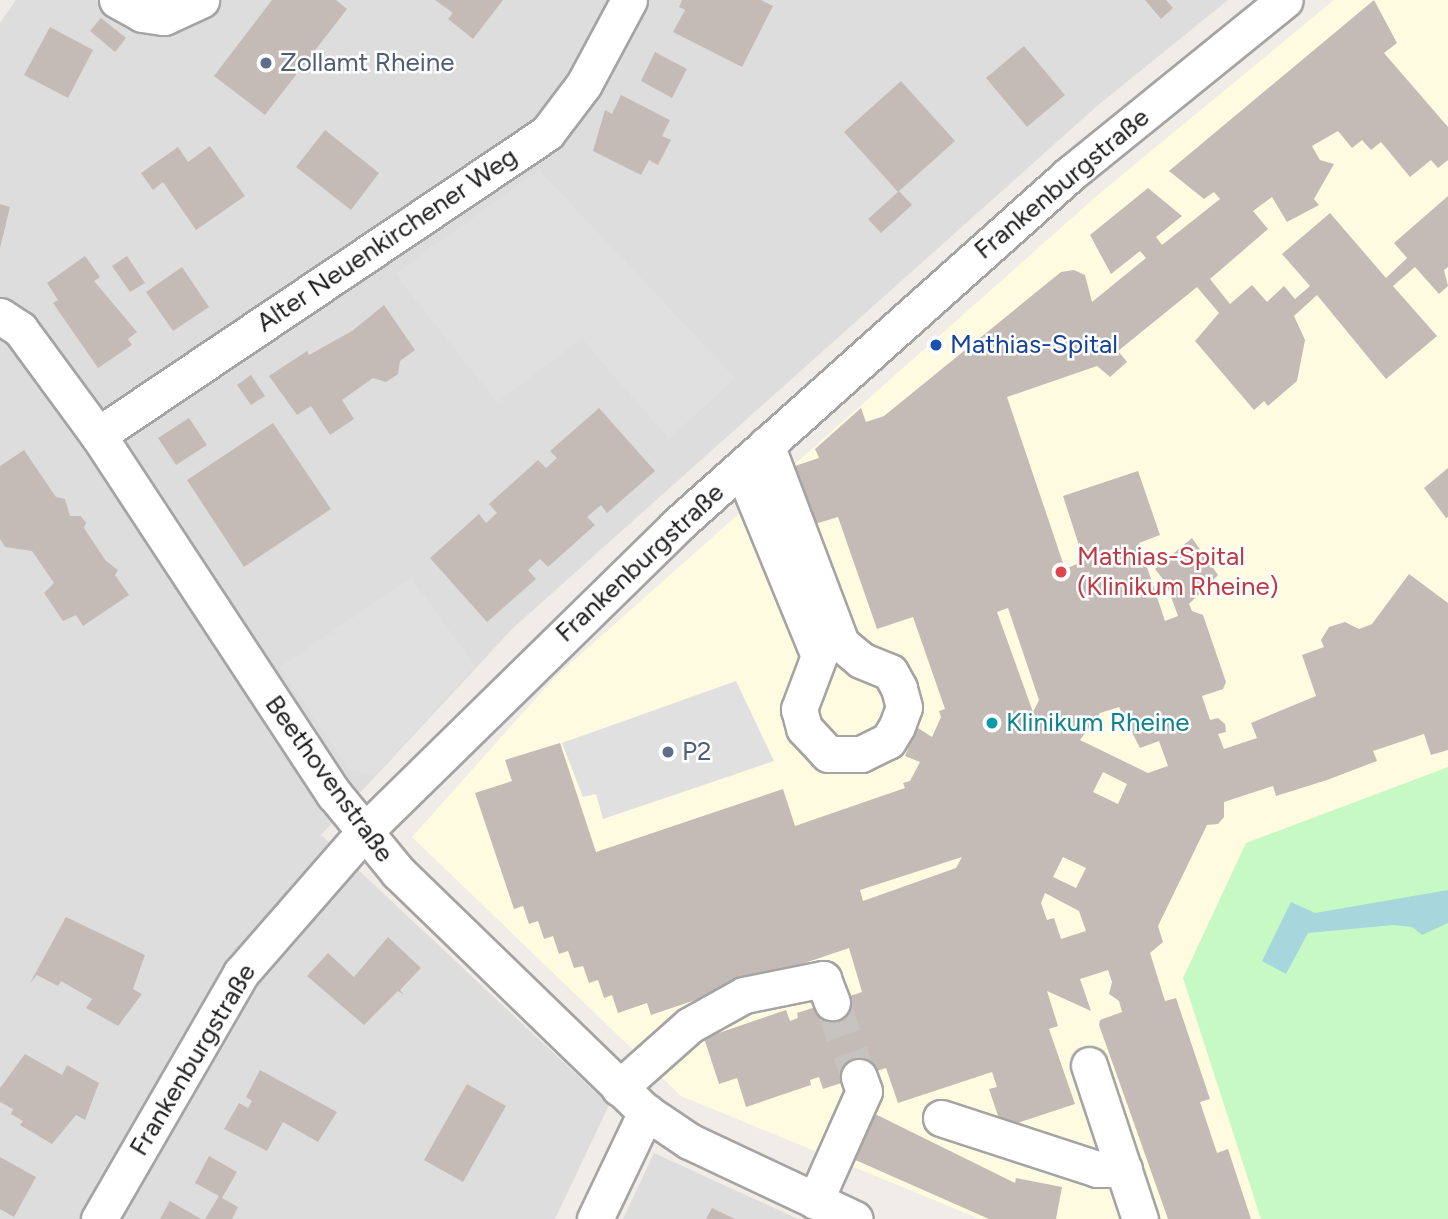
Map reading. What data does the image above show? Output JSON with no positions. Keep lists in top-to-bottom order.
{
  "streets": {
    "street": ["Frankenburgstraße", "Alter Neuenkirchener Weg", "Beethovenstraße"]
  },
  "crossings": [
    ["Frankenburgstraße", "Beethovenstraße"],
    ["Alter Neuenkirchener Weg", "Beethovenstraße"]
  ],
  "places": [
    "Zollamt Rheine",
    "Mathias-Spital",
    "Mathias-Spital (Klinikum Rheine)",
    "Klinikum Rheine",
    "P2"
  ]
}
